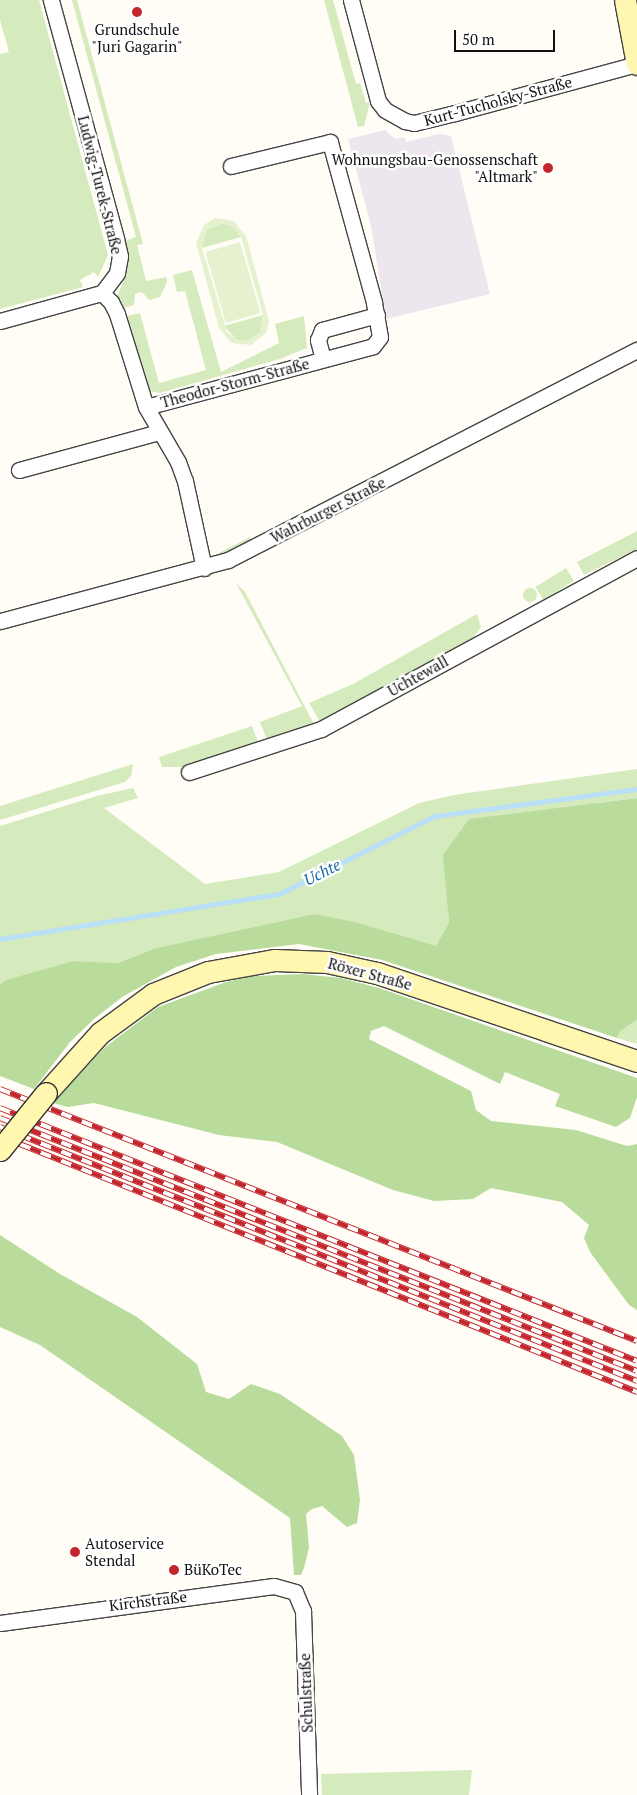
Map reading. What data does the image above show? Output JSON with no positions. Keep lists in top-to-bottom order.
{
  "streets": {
    "street": [
      "Kurt-Tucholsky-Straße",
      "Ludwig-Turek-Straße",
      "Theodor-Storm-Straße",
      "Wahrburger Straße",
      "Uchtewall",
      "Röxer Straße",
      "Kirchstraße",
      "Schulstraße"
    ]
  },
  "crossings": [
    ["Kirchstraße", "Schulstraße"]
  ],
  "water": ["Uchte"],
  "places": [
    "Grundschule \"Juri Gagarin\"",
    "Wohnungsbau-Genossenschaft \"Altmark\"",
    "Autoservice Stendal",
    "BüKoTec"
  ],
  "scale_bar": "50 m"
}
